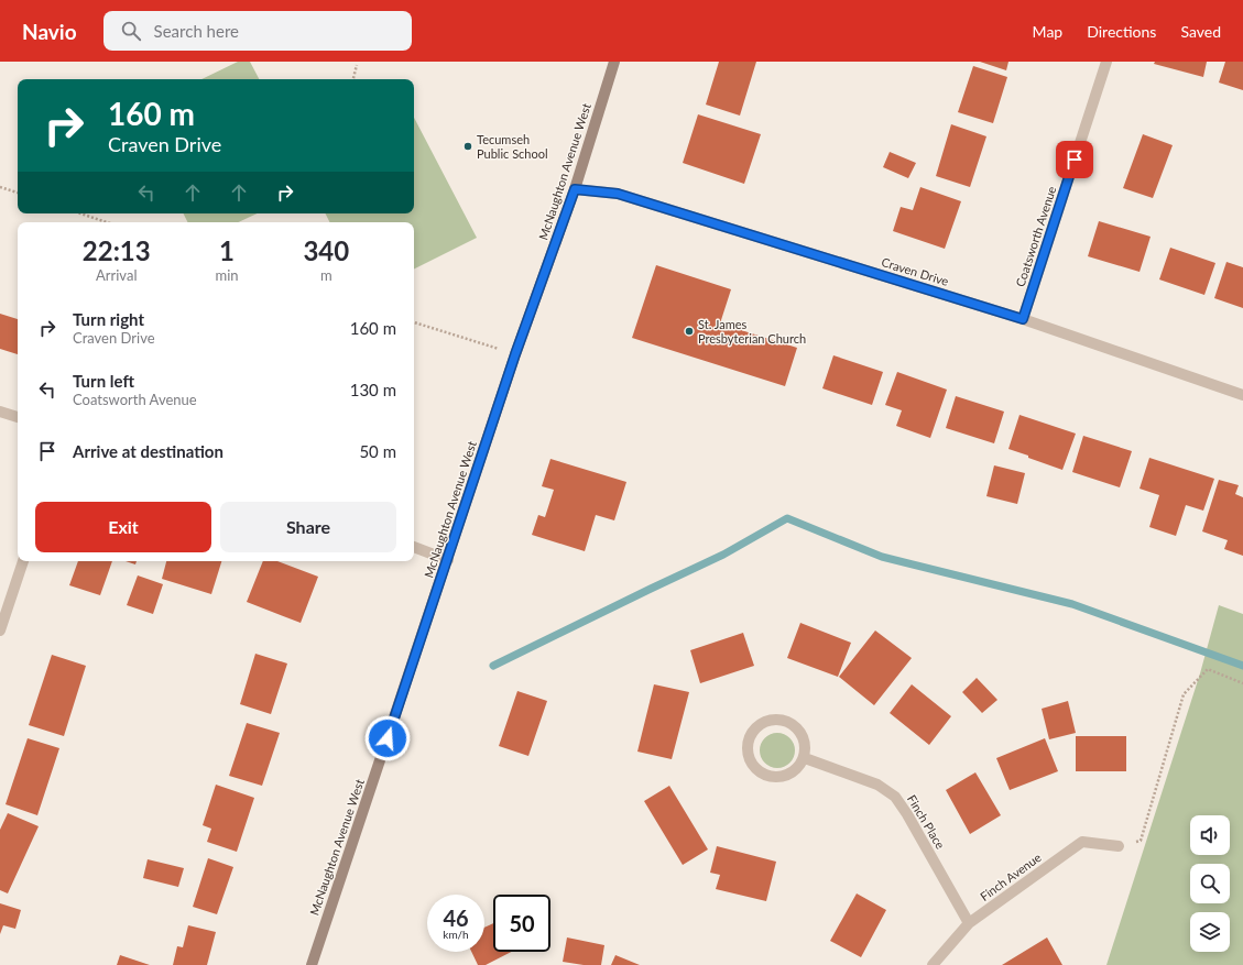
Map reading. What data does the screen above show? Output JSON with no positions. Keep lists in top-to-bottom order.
{
  "streets": {
    "main road": ["McNaughton Avenue West"],
    "street": [
      "Coatsworth Avenue",
      "Craven Drive",
      "Finch Place",
      "Finch Avenue"
    ]
  },
  "crossings": [
    ["McNaughton Avenue West", "Craven Drive"],
    ["Coatsworth Avenue", "Craven Drive"],
    ["Finch Place", "Finch Avenue"]
  ],
  "places": ["Tecumseh Public School", "St. James Presbyterian Church"],
  "page": {
    "header": "Navio",
    "search": "Search here",
    "nav": ["Map", "Directions", "Saved"],
    "turn": ["160 m", "Craven Drive"],
    "eta": [
      "22:13",
      "Arrival",
      "1",
      "min",
      "340",
      "m"
    ],
    "list": [
      {
        "name": "Turn right",
        "note": "Craven Drive",
        "value": "160 m"
      },
      {
        "name": "Turn left",
        "note": "Coatsworth Avenue",
        "value": "130 m"
      },
      {
        "name": "Arrive at destination",
        "value": "50 m"
      }
    ],
    "buttons": ["Exit", "Share"],
    "speed": "46 km/h",
    "limit": "50"
  }
}
